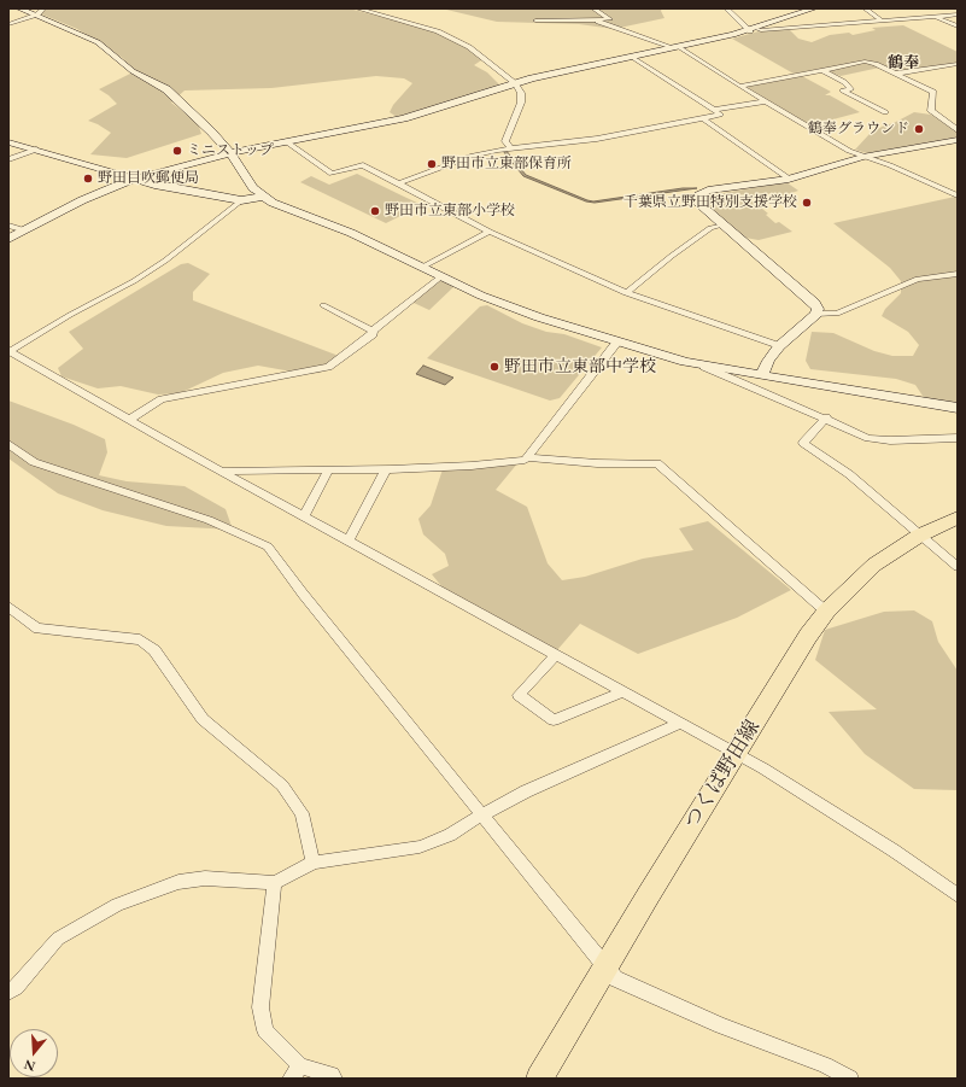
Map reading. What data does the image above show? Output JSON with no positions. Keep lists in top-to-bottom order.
{
  "streets": {
    "main road": ["つくば野田線"]
  },
  "districts": ["鶴奉"],
  "places": [
    "鶴奉グラウンド",
    "ミニストップ",
    "野田市立東部保育所",
    "野田目吹郵便局",
    "千葉県立野田特別支援学校",
    "野田市立東部小学校",
    "野田市立東部中学校"
  ],
  "north": "bottom"
}
